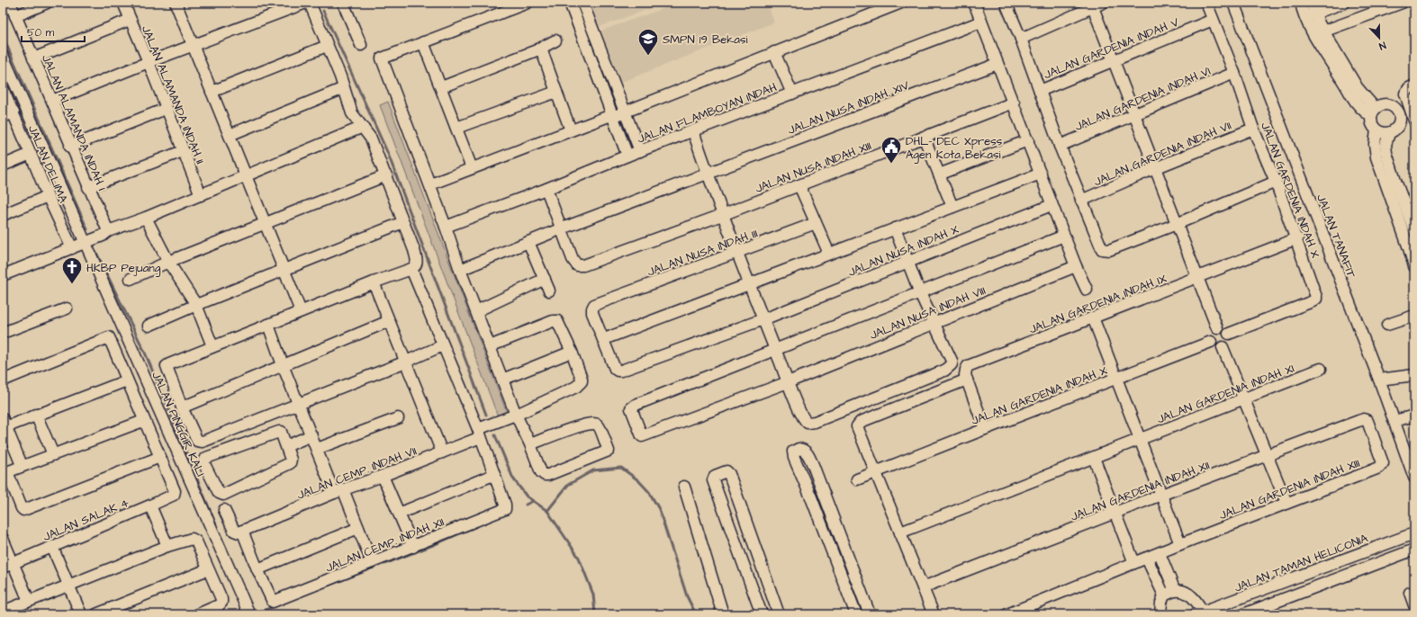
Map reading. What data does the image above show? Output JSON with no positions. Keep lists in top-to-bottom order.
{
  "streets": {
    "street": [
      "JALAN GARDENIA INDAH V",
      "JALAN ALAMANDA INDAH II",
      "JALAN GARDENIA INDAH VI",
      "JALAN NUSA INDAH. XIV",
      "JALAN FLAMBOYAN INDAH",
      "JALAN ALAMANDA INDAH I",
      "JALAN GARDENIA INDAH VII",
      "JALAN DELIMA",
      "JALAN NUSA INDAH XIII",
      "JALAN GARDENIA INDAH X",
      "JALAN TANAFIT",
      "JALAN NUSA INDAH X",
      "JALAN NUSA INDAH III",
      "JALAN GARDENIA INDAH IX",
      "JALAN NUSA INDAH VIII",
      "JALAN GARDENIA INDAH XI",
      "JALAN PINGGIR KALI",
      "JALAN CEMP. INDAH VII",
      "JALAN GARDENIA INDAH XIII",
      "JALAN GARDENIA INDAH XII",
      "JALAN SALAK 4",
      "JALAN CEMP. INDAH XII",
      "JALAN TAMAN HELICONIA"
    ]
  },
  "crossings": [
    ["JALAN GARDENIA INDAH V", "JALAN GARDENIA INDAH X"],
    ["JALAN GARDENIA INDAH VI", "JALAN GARDENIA INDAH X"],
    ["JALAN NUSA INDAH. XIV", "JALAN NUSA INDAH XIII"],
    ["JALAN ALAMANDA INDAH I", "JALAN PINGGIR KALI"],
    ["JALAN GARDENIA INDAH VII", "JALAN GARDENIA INDAH X"],
    ["JALAN GARDENIA INDAH X", "JALAN GARDENIA INDAH IX"],
    ["JALAN NUSA INDAH X", "JALAN NUSA INDAH III"],
    ["JALAN CEMP. INDAH VII", "JALAN CEMP. INDAH XII"],
    ["JALAN GARDENIA INDAH XIII", "JALAN GARDENIA INDAH XII"]
  ],
  "places": {
    "school or university": ["SMPN 19 Bekasi"],
    "public building": ["DHL- DEC Xpress Agen Kota Bekasi"],
    "church": ["HKBP Pejuang"]
  },
  "scale_bar": "50 m",
  "north": "bottom"
}
